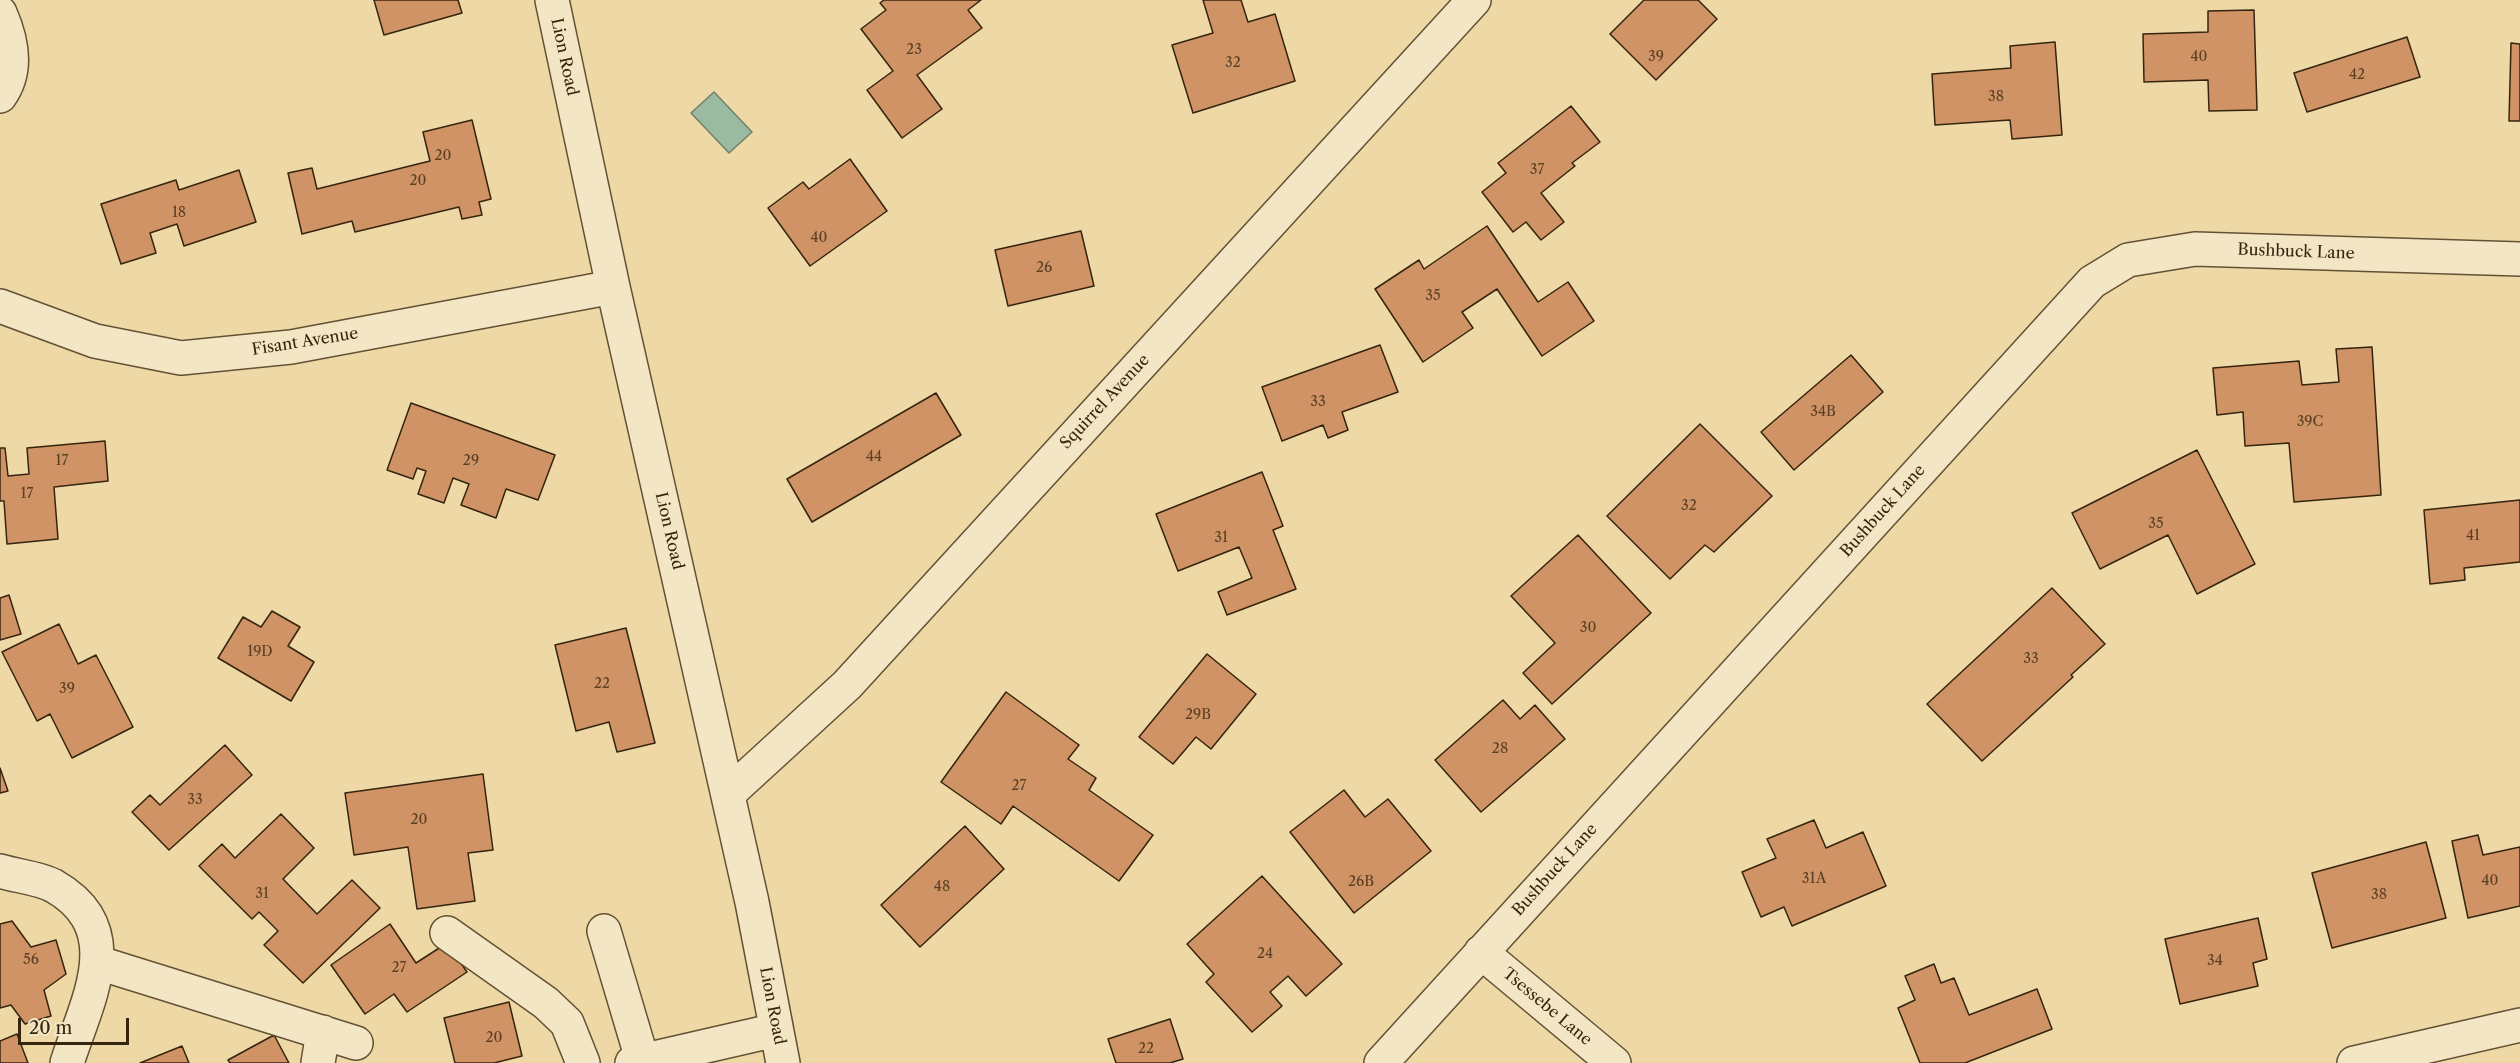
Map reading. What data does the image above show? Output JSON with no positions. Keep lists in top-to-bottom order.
{
  "streets": {
    "street": [
      "Lion Road",
      "Bushbuck Lane",
      "Fisant Avenue",
      "Squirrel Avenue",
      "Tsessebe Lane"
    ]
  },
  "crossings": [
    ["Lion Road", "Fisant Avenue"],
    ["Lion Road", "Squirrel Avenue"],
    ["Bushbuck Lane", "Tsessebe Lane"]
  ],
  "house_numbers": [
    "23",
    "39",
    "40",
    "32",
    "42",
    "38",
    "20",
    "37",
    "20",
    "18",
    "40",
    "26",
    "35",
    "33",
    "34B",
    "39C",
    "44",
    "17",
    "29",
    "17",
    "32",
    "35",
    "41",
    "31",
    "30",
    "19D",
    "33",
    "22",
    "39",
    "29B",
    "28",
    "27",
    "33",
    "20",
    "31A",
    "40",
    "26B",
    "48",
    "31",
    "38",
    "24",
    "56",
    "34",
    "27",
    "20",
    "22"
  ],
  "scale_bar": "20 m"
}
